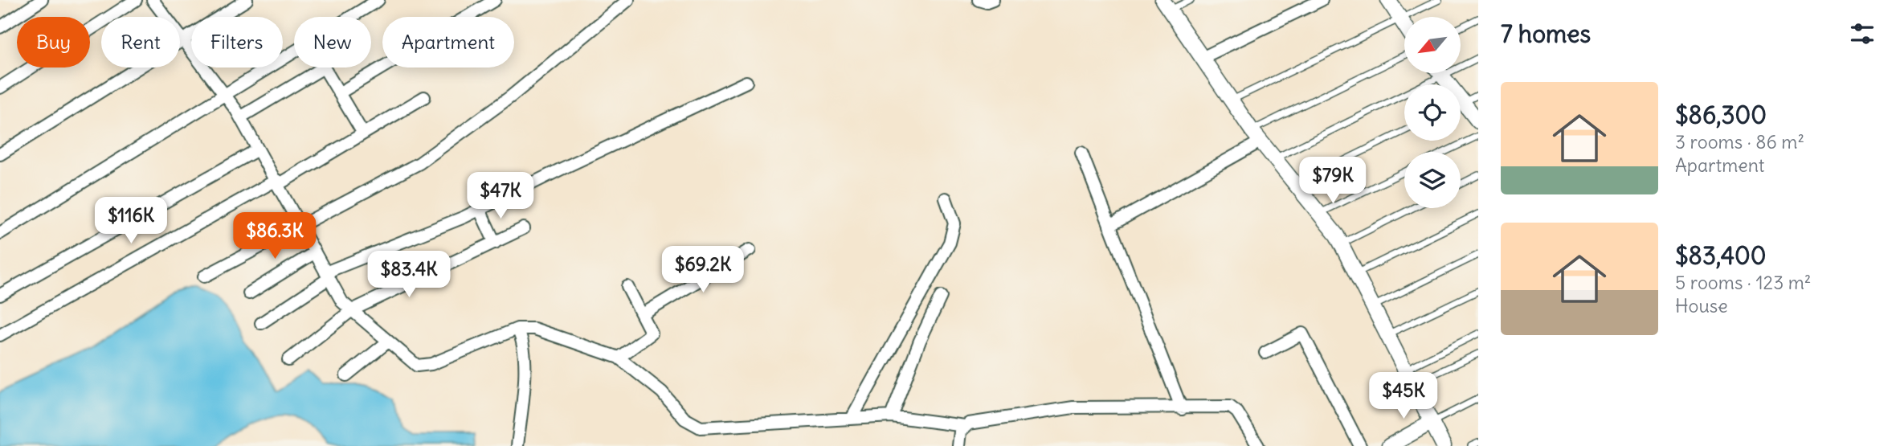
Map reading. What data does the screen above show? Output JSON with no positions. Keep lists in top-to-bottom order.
{
  "north": "bottom left",
  "page": {
    "heading": "7 homes",
    "chip": [
      "Buy",
      "Rent",
      "Filters",
      "New",
      "Apartment"
    ],
    "list": [
      {
        "name": "$86,300",
        "note": "3 rooms · 86 m² · Apartment"
      },
      {
        "name": "$83,400",
        "note": "5 rooms · 123 m² · House"
      }
    ],
    "price": [
      "$79K",
      "$47K",
      "$116K",
      "$86.3K",
      "$69.2K",
      "$83.4K",
      "$45K"
    ]
  }
}
